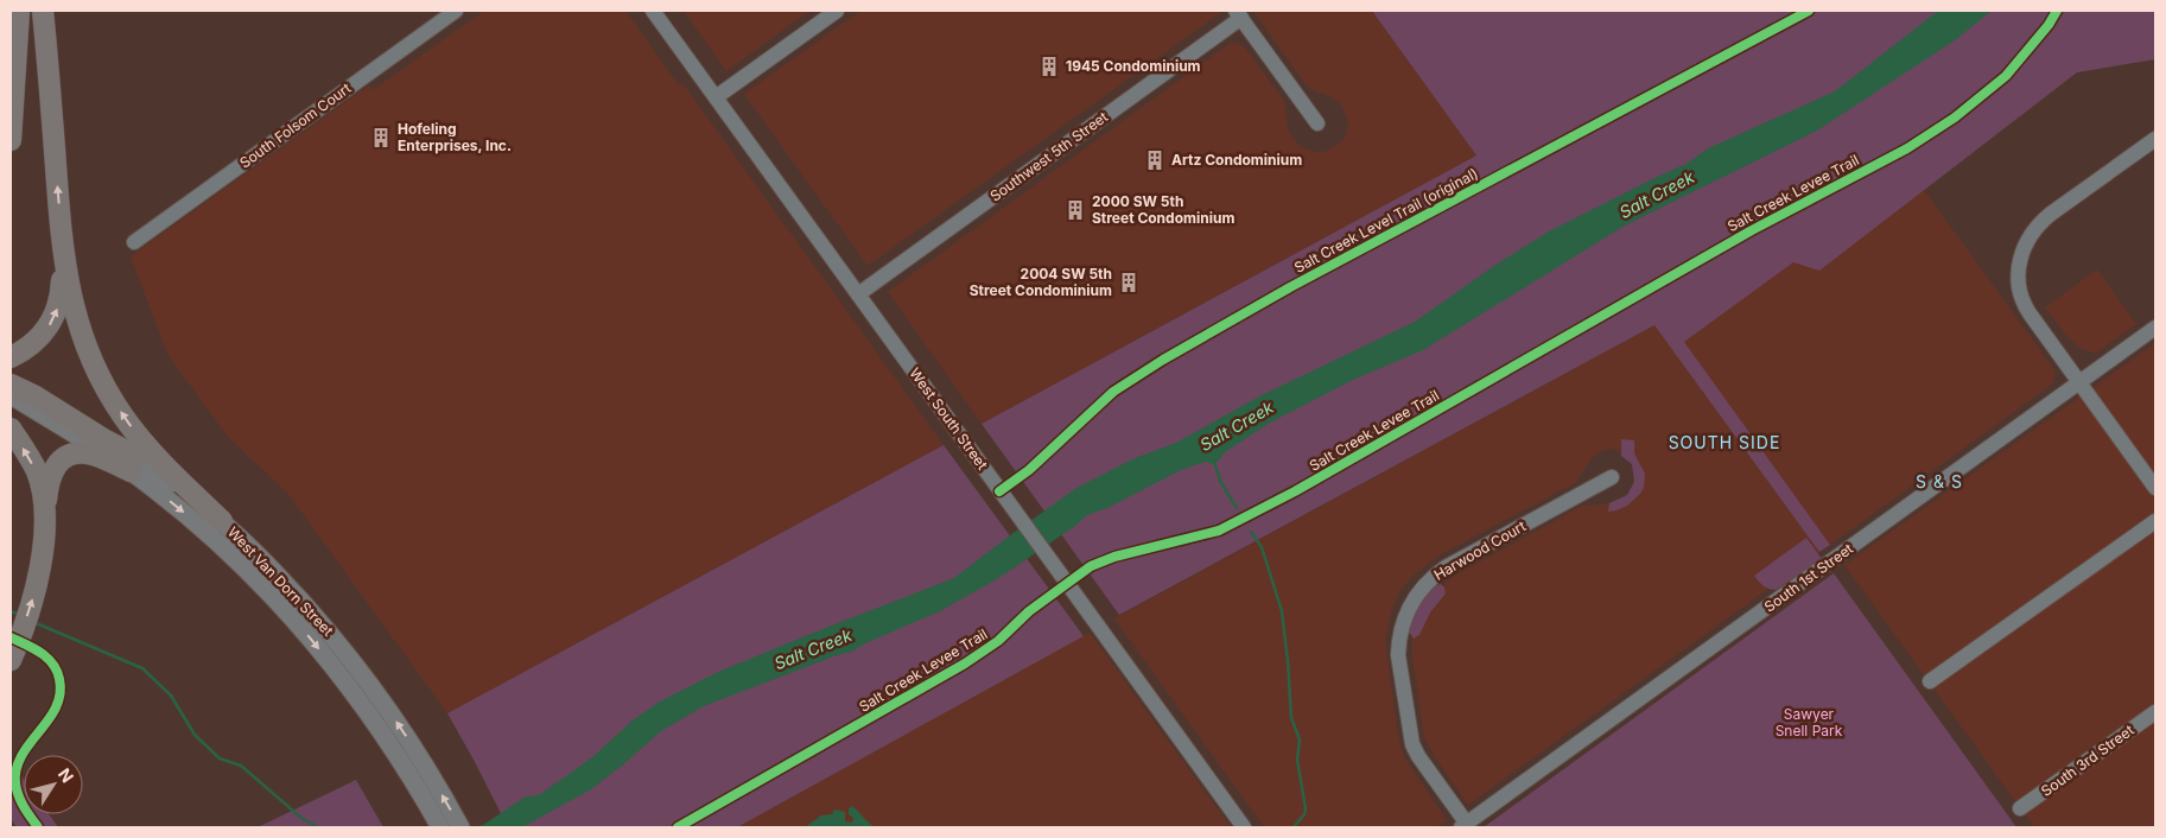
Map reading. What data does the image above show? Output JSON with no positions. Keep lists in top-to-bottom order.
{
  "streets": {
    "main road": ["West Van Dorn Street"],
    "street": [
      "South Folsom Court",
      "Southwest 5th Street",
      "West South Street",
      "Harwood Court",
      "South 1st Street",
      "South 3rd Street"
    ],
    "cycle path": ["Salt Creek Levee Trail", "Salt Creek Level Trail (original)"]
  },
  "crossings": [
    ["Southwest 5th Street", "West South Street"],
    ["Harwood Court", "South 1st Street"]
  ],
  "districts": ["SOUTH SIDE", "S & S"],
  "water": ["Salt Creek"],
  "parks": ["Sawyer Snell Park"],
  "places": {
    "building": [
      "1945 Condominium",
      "Hofeling Enterprises, Inc.",
      "Artz Condominium",
      "2000 SW 5th Street Condominium",
      "2004 SW 5th Street Condominium"
    ]
  },
  "north": "top right"
}
